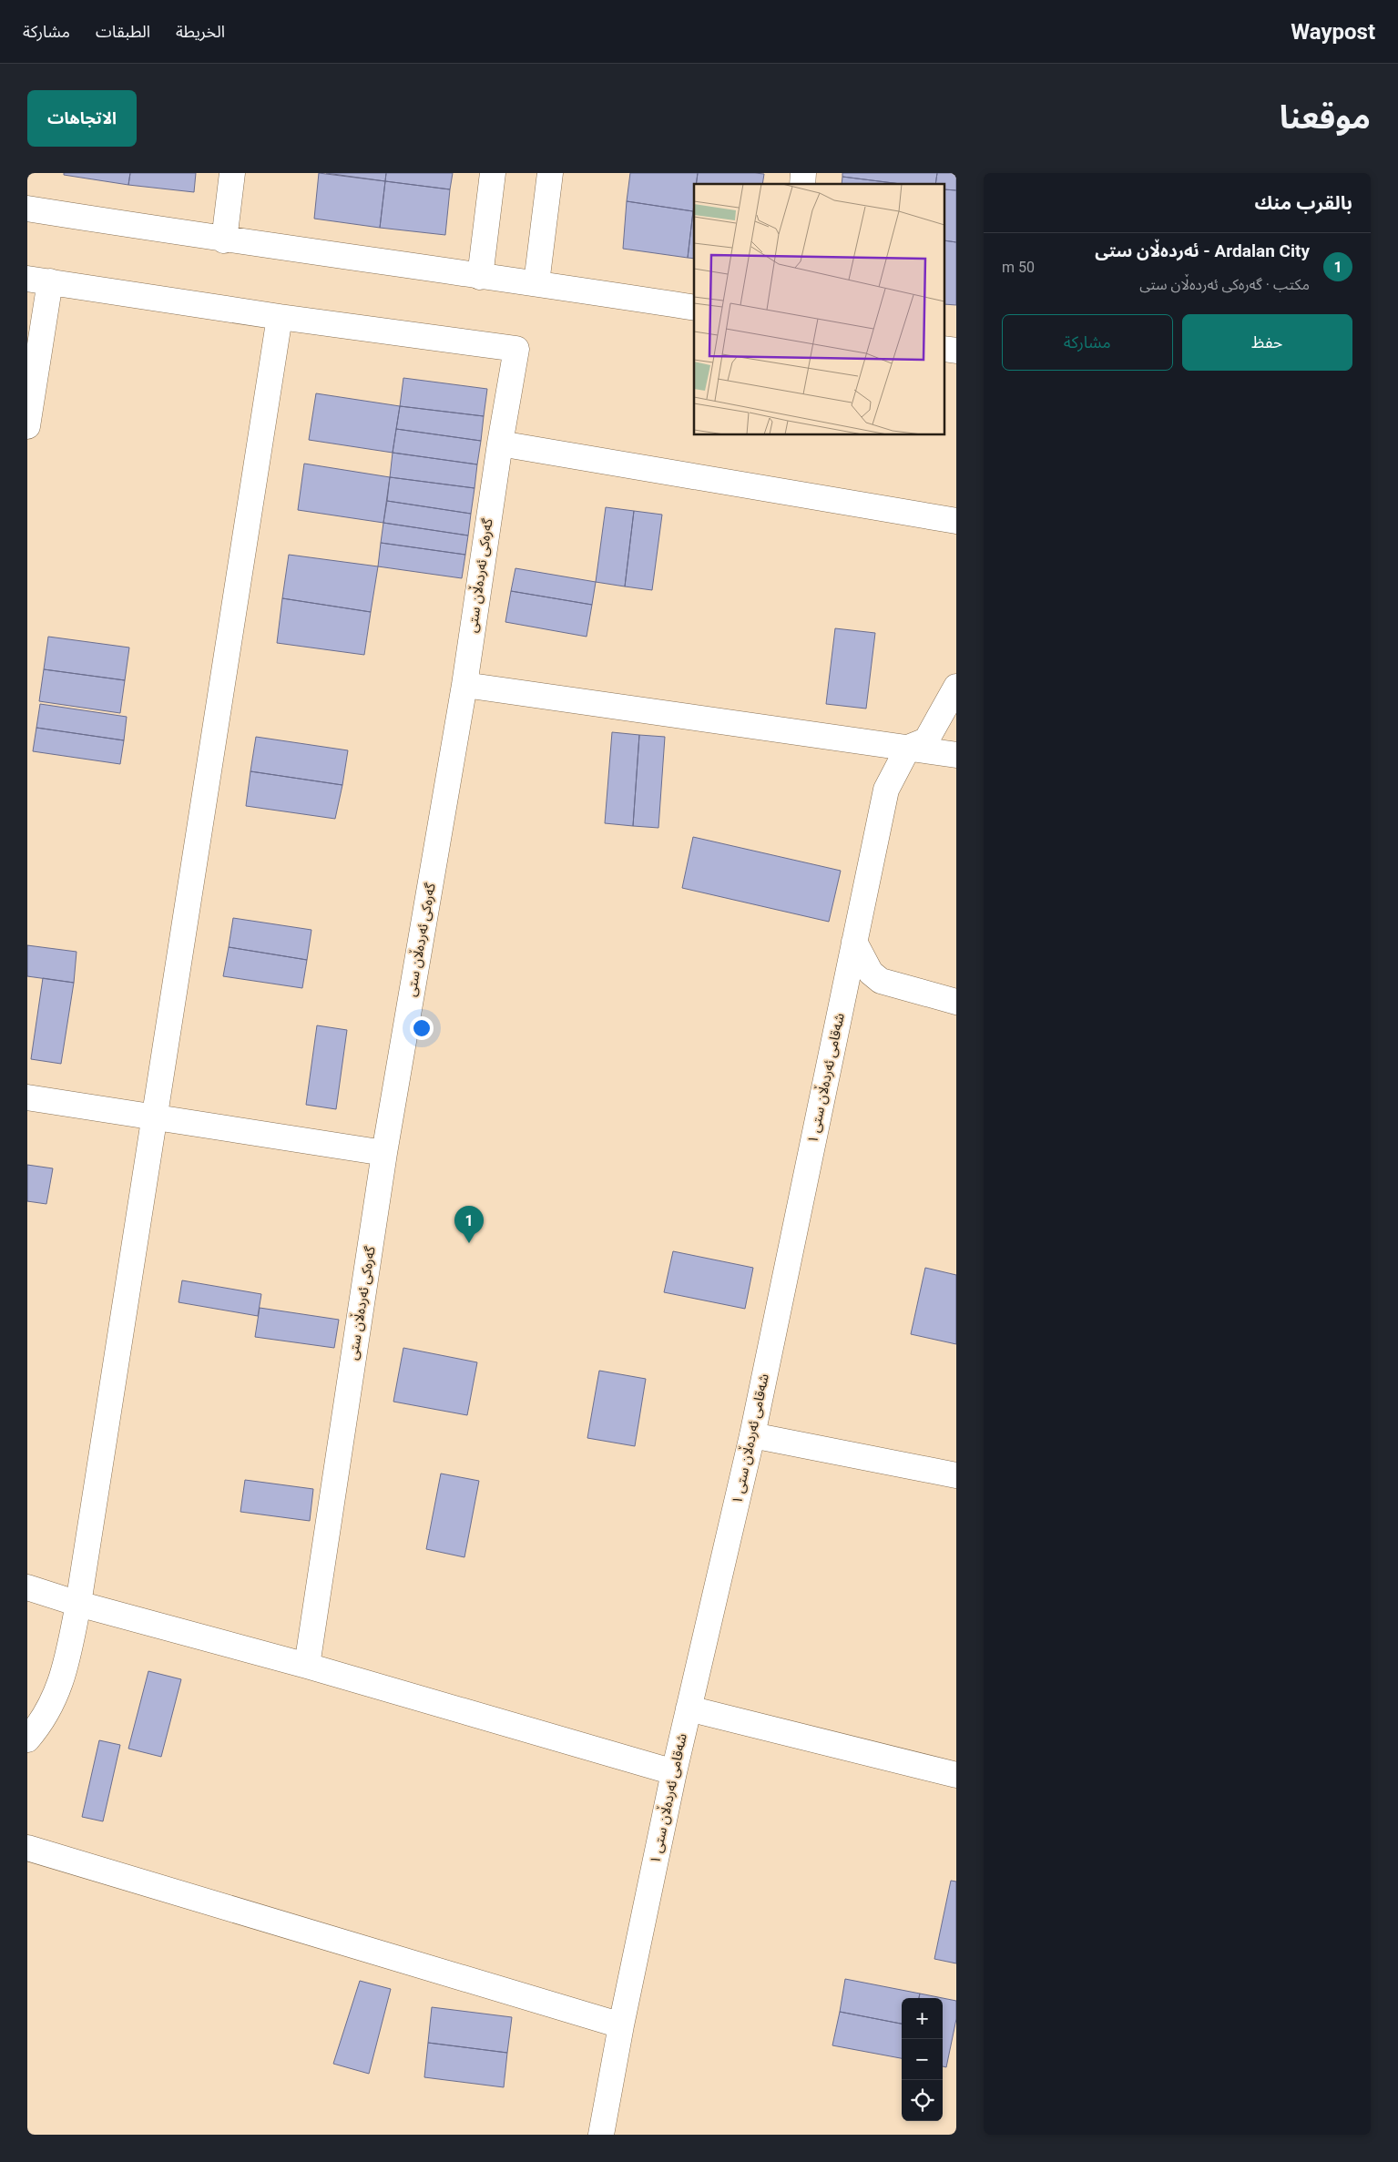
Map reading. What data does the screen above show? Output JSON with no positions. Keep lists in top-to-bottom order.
{
  "streets": {
    "street": ["گەرەکی ئەردەڵان ستی", "شەقامی ئەردەڵان ستی ١"]
  },
  "page": {
    "header": "Waypost",
    "nav": ["الخريطة", "الطبقات", "مشاركة"],
    "title": "موقعنا",
    "buttons": [
      "الاتجاهات",
      ["حفظ", "مشاركة"]
    ],
    "heading": "بالقرب منك",
    "list": [
      {
        "mark": "1",
        "name": "Ardalan City - ئەردەڵان ستی",
        "note": "مكتب · گەرەکی ئەردەڵان ستی",
        "value": "50 m"
      }
    ],
    "pins": "1",
    "map_buttons": ["+", "−"]
  }
}
